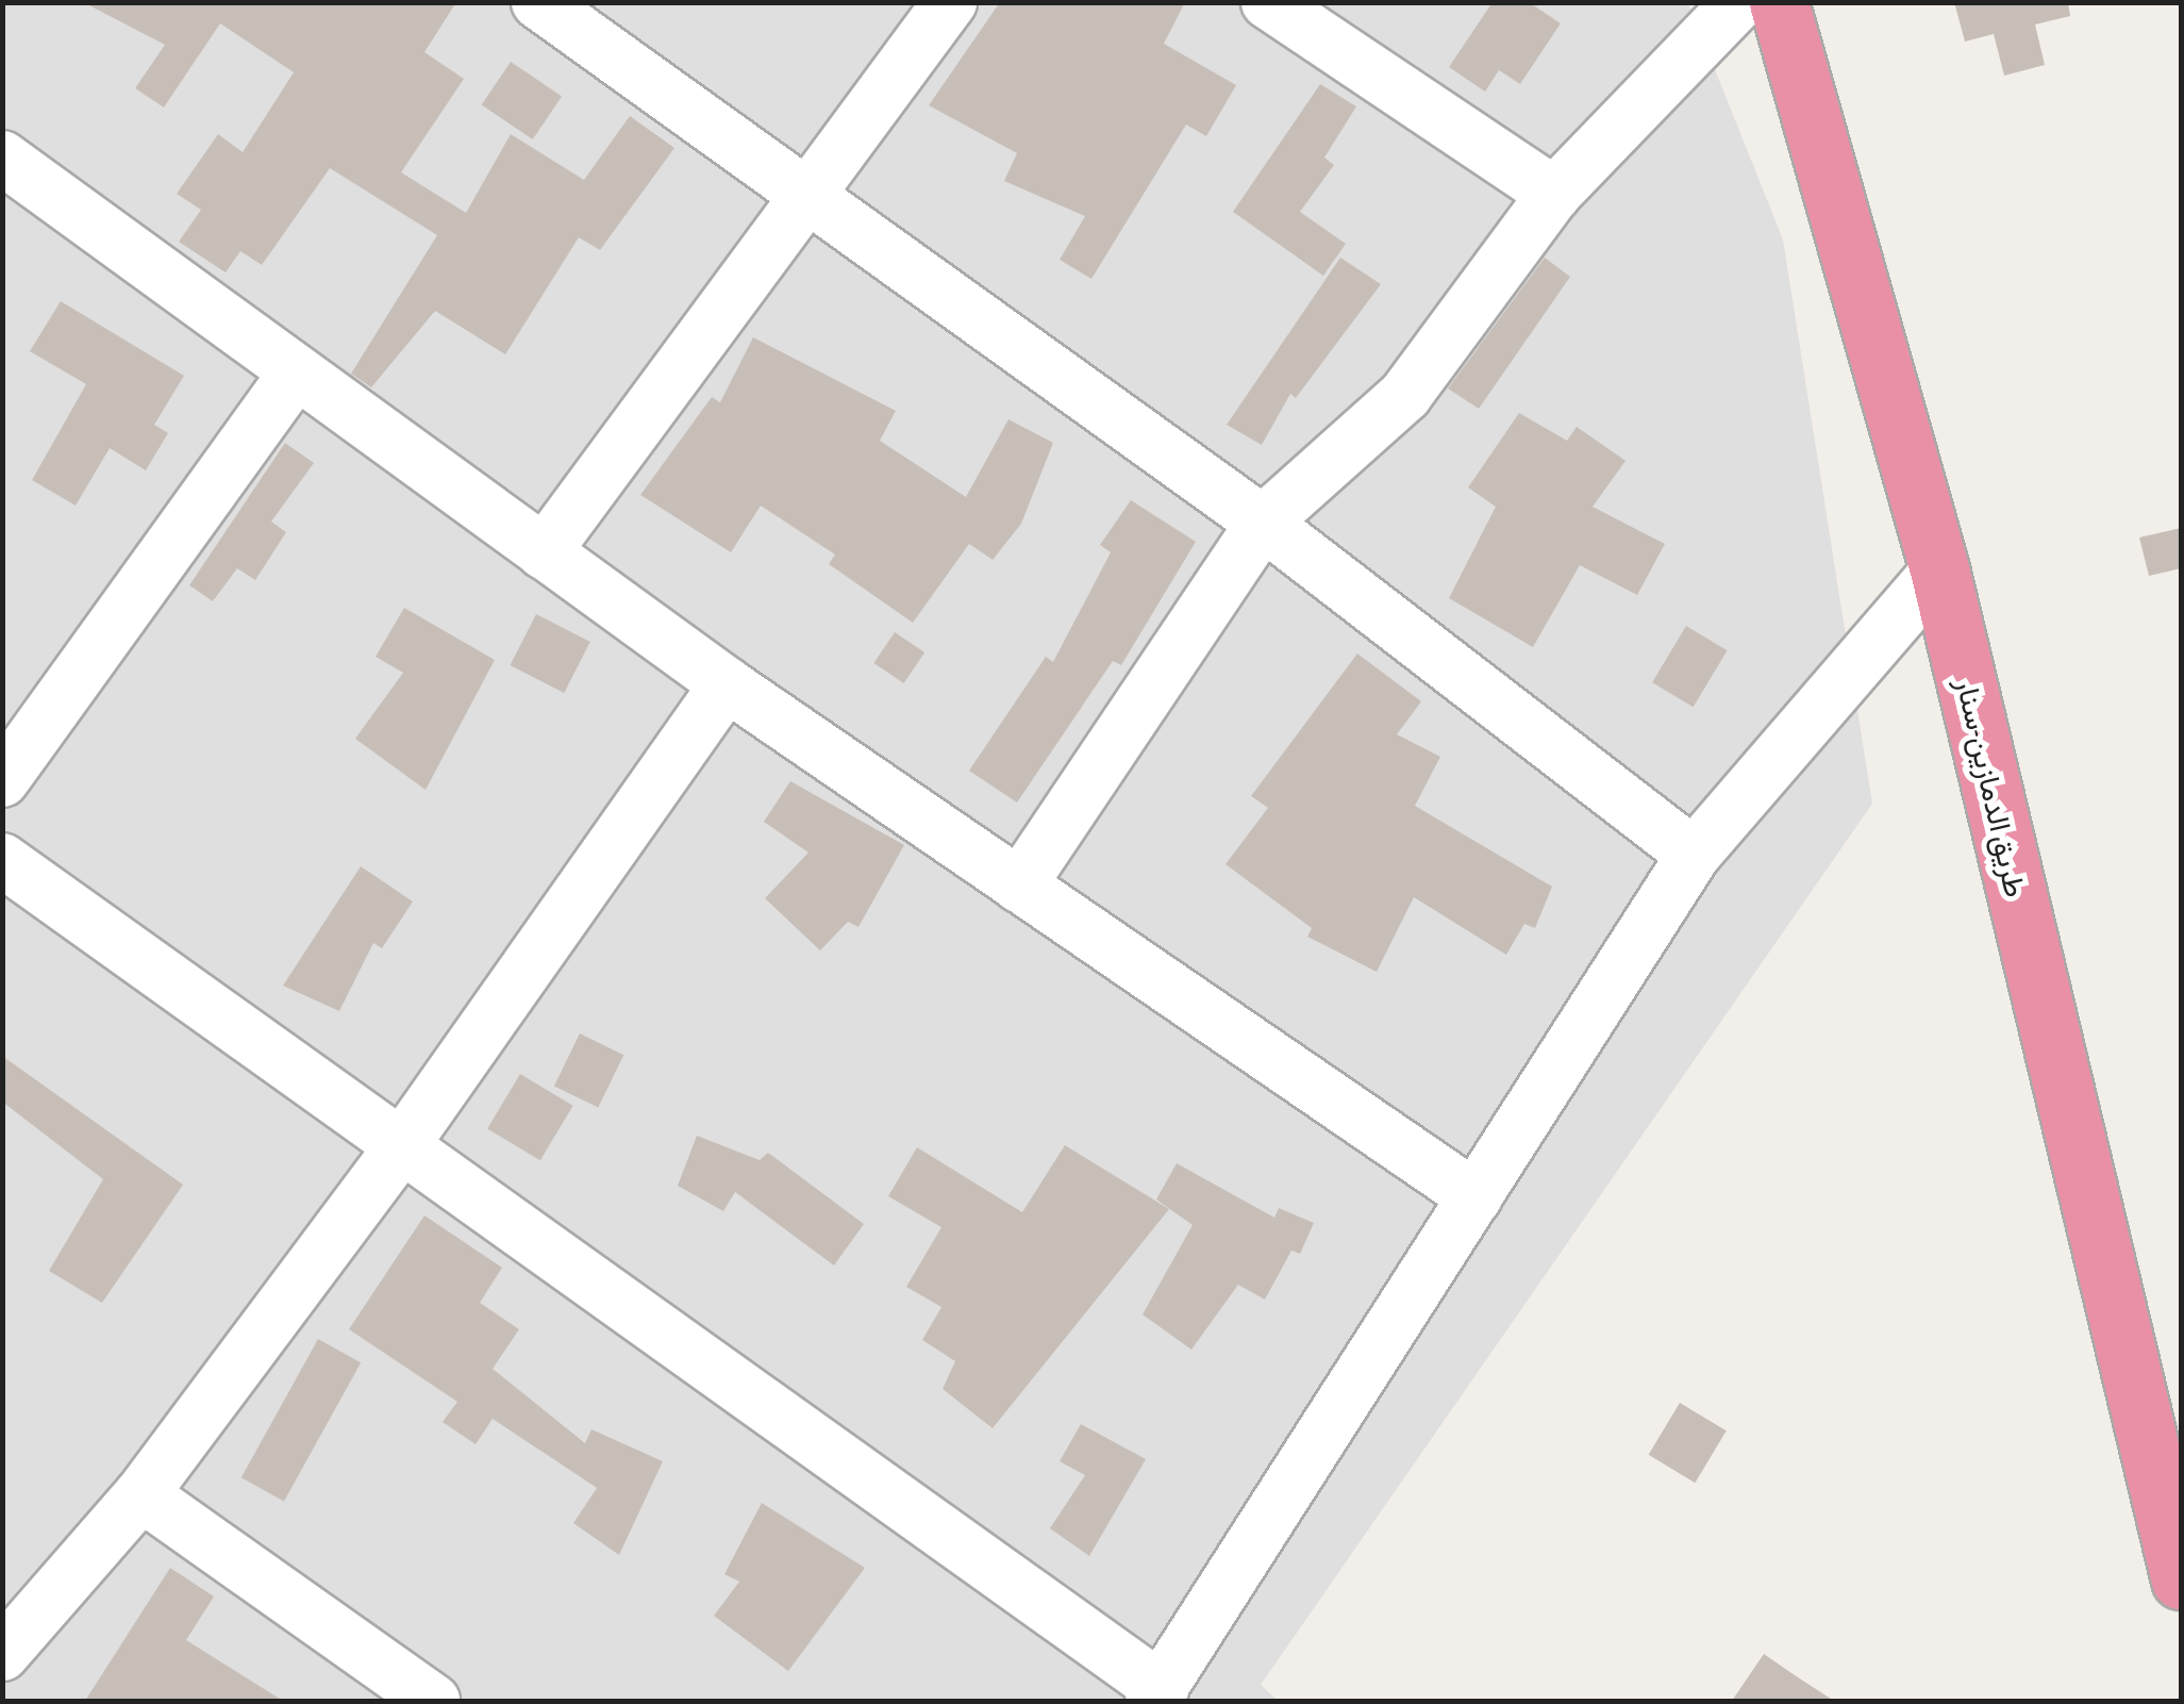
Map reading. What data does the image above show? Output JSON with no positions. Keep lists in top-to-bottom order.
{
  "streets": {
    "highway": ["طريق الدمازين-سنار"]
  }
}
